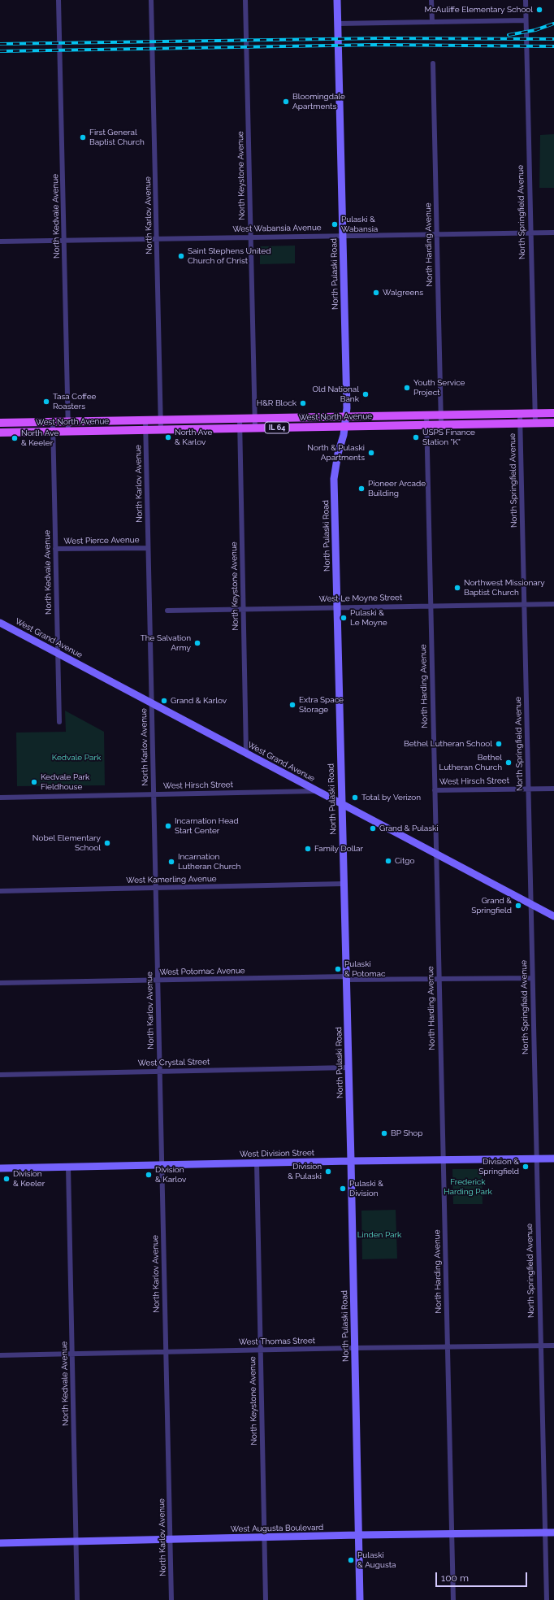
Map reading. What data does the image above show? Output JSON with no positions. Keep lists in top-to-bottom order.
{
  "streets": {
    "main road": [
      "North Pulaski Road",
      "West North Avenue",
      "IL 64",
      "West Grand Avenue",
      "West Division Street",
      "West Augusta Boulevard"
    ],
    "street": [
      "North Keystone Avenue",
      "North Springfield Avenue",
      "North Karlov Avenue",
      "North Kedvale Avenue",
      "West Wabansia Avenue",
      "North Harding Avenue",
      "West Pierce Avenue",
      "West Le Moyne Street",
      "West Hirsch Street",
      "West Kamerling Avenue",
      "West Potomac Avenue",
      "West Crystal Street",
      "West Thomas Street"
    ]
  },
  "crossings": [
    ["North Keystone Avenue", "West Wabansia Avenue"],
    ["North Keystone Avenue", "West North Avenue"],
    ["North Keystone Avenue", "West Le Moyne Street"],
    ["North Keystone Avenue", "West Grand Avenue"],
    ["North Keystone Avenue", "West Division Street"],
    ["North Keystone Avenue", "West Thomas Street"],
    ["North Keystone Avenue", "West Augusta Boulevard"],
    ["North Springfield Avenue", "West Wabansia Avenue"],
    ["North Springfield Avenue", "West North Avenue"],
    ["North Springfield Avenue", "West Le Moyne Street"],
    ["North Springfield Avenue", "West Grand Avenue"],
    ["North Springfield Avenue", "West Hirsch Street"],
    ["North Springfield Avenue", "West Potomac Avenue"],
    ["North Springfield Avenue", "West Division Street"],
    ["North Springfield Avenue", "West Thomas Street"],
    ["North Springfield Avenue", "West Augusta Boulevard"],
    ["North Karlov Avenue", "West Wabansia Avenue"],
    ["North Karlov Avenue", "West North Avenue"],
    ["North Karlov Avenue", "West Pierce Avenue"],
    ["North Karlov Avenue", "West Grand Avenue"],
    ["North Karlov Avenue", "West Hirsch Street"],
    ["North Karlov Avenue", "West Kamerling Avenue"],
    ["North Karlov Avenue", "West Potomac Avenue"],
    ["North Karlov Avenue", "West Crystal Street"],
    ["North Karlov Avenue", "West Division Street"],
    ["North Karlov Avenue", "West Thomas Street"],
    ["North Karlov Avenue", "West Augusta Boulevard"],
    ["North Kedvale Avenue", "West Wabansia Avenue"],
    ["North Kedvale Avenue", "West North Avenue"],
    ["North Kedvale Avenue", "West Pierce Avenue"],
    ["North Kedvale Avenue", "West Grand Avenue"],
    ["North Kedvale Avenue", "West Division Street"],
    ["North Kedvale Avenue", "West Thomas Street"],
    ["North Kedvale Avenue", "West Augusta Boulevard"],
    ["West Wabansia Avenue", "North Harding Avenue"],
    ["West Wabansia Avenue", "North Pulaski Road"],
    ["North Harding Avenue", "West North Avenue"],
    ["North Harding Avenue", "West Le Moyne Street"],
    ["North Harding Avenue", "West Grand Avenue"],
    ["North Harding Avenue", "West Hirsch Street"],
    ["North Harding Avenue", "West Potomac Avenue"],
    ["North Harding Avenue", "West Division Street"],
    ["North Harding Avenue", "West Thomas Street"],
    ["North Harding Avenue", "West Augusta Boulevard"],
    ["North Pulaski Road", "West North Avenue"],
    ["North Pulaski Road", "West Le Moyne Street"],
    ["North Pulaski Road", "West Grand Avenue"],
    ["North Pulaski Road", "West Kamerling Avenue"],
    ["North Pulaski Road", "West Potomac Avenue"],
    ["North Pulaski Road", "West Crystal Street"],
    ["North Pulaski Road", "West Division Street"],
    ["North Pulaski Road", "West Thomas Street"],
    ["North Pulaski Road", "West Augusta Boulevard"],
    ["West Grand Avenue", "West Hirsch Street"]
  ],
  "parks": ["Kedvale Park", "Frederick Harding Park", "Linden Park"],
  "places": [
    "McAuliffe Elementary School",
    "Bloomingdale Apartments",
    "First General Baptist Church",
    "Pulaski & Wabansia",
    "Saint Stephens United Church of Christ",
    "Walgreens",
    "Youth Service Project",
    "Old National Bank",
    "Tasa Coffee Roasters",
    "H&R Block",
    "North Ave & Karlov",
    "USPS Finance Station \"K\"",
    "North Ave & Keeler",
    "North & Pulaski Apartments",
    "Pioneer Arcade Building",
    "Northwest Missionary Baptist Church",
    "Pulaski & Le Moyne",
    "The Salvation Army",
    "Grand & Karlov",
    "Extra Space Storage",
    "Bethel Lutheran School",
    "Bethel Lutheran Church",
    "Kedvale Park Fieldhouse",
    "Total by Verizon",
    "Incarnation Head Start Center",
    "Grand & Pulaski",
    "Nobel Elementary School",
    "Family Dollar",
    "Citgo",
    "Incarnation Lutheran Church",
    "Grand & Springfield",
    "Pulaski & Potomac",
    "BP Shop",
    "Division & Springfield",
    "Division & Pulaski",
    "Division & Karlov",
    "Division & Keeler",
    "Pulaski & Division",
    "Pulaski & Augusta"
  ],
  "scale_bar": "100 m"
}
